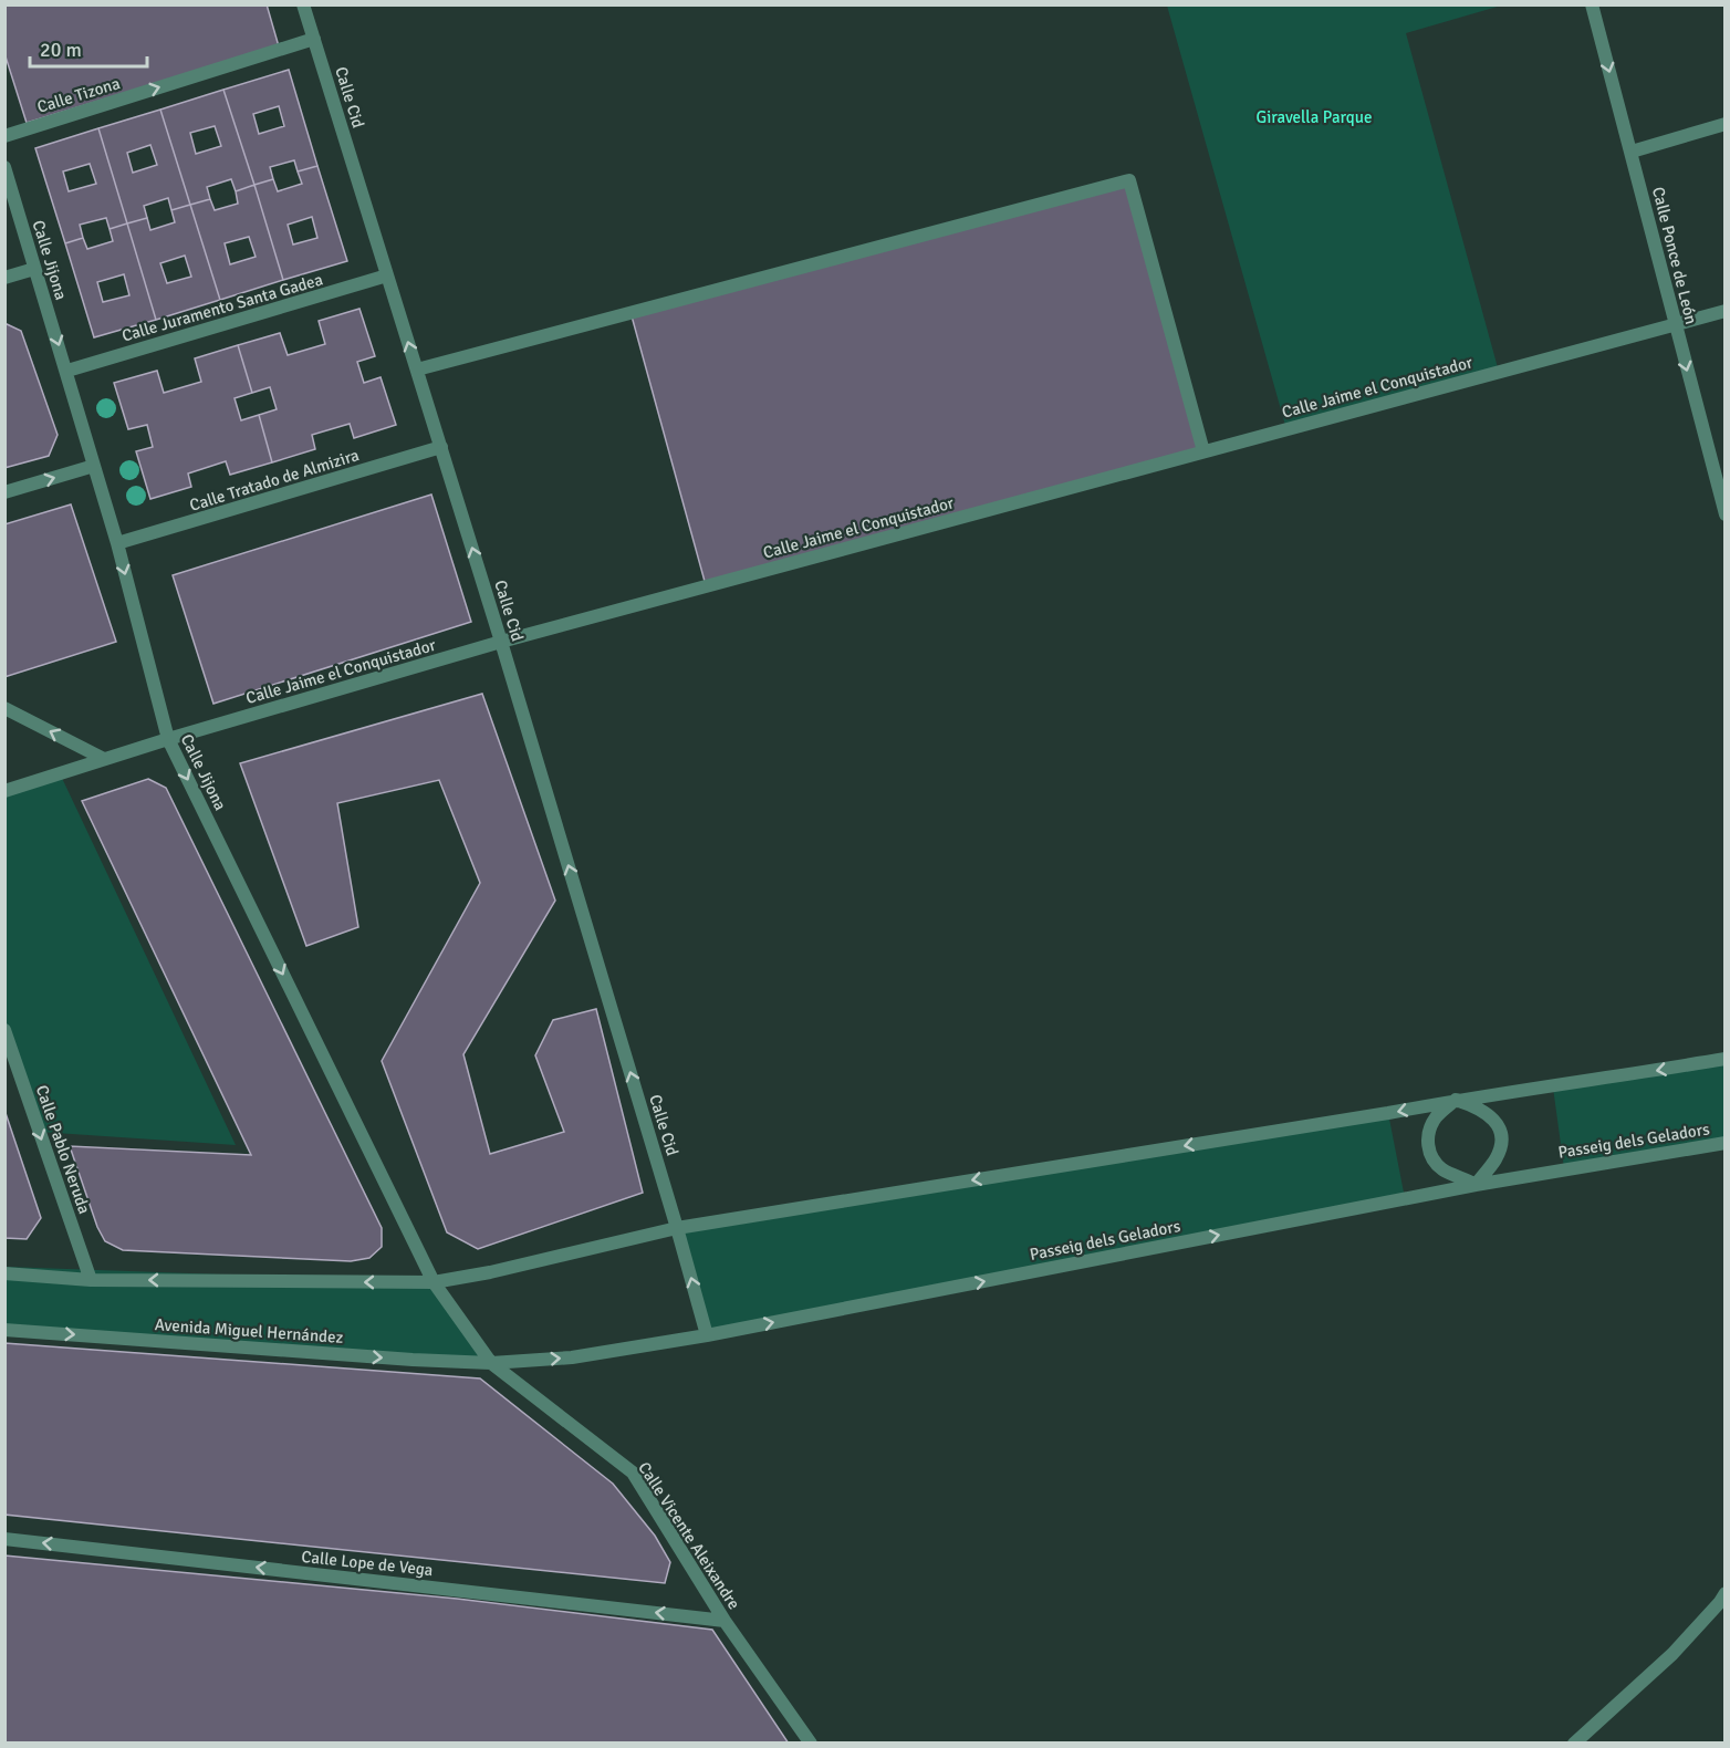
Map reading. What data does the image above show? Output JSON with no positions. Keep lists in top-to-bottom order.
{
  "streets": {
    "street": [
      "Calle Tizona",
      "Calle Cid",
      "Calle Ponce de León",
      "Calle Jijona",
      "Calle Juramento Santa Gadea",
      "Calle Jaime el Conquistador",
      "Calle Tratado de Almizira",
      "Passeig dels Geladors",
      "Calle Pablo Neruda",
      "Avenida Miguel Hernández",
      "Calle Vicente Aleixandre",
      "Calle Lope de Vega"
    ]
  },
  "crossings": [
    ["Calle Tizona", "Calle Cid"],
    ["Calle Cid", "Calle Juramento Santa Gadea"],
    ["Calle Cid", "Calle Jaime el Conquistador"],
    ["Calle Cid", "Calle Tratado de Almizira"],
    ["Calle Cid", "Passeig dels Geladors"],
    ["Calle Ponce de León", "Calle Jaime el Conquistador"],
    ["Calle Jijona", "Calle Juramento Santa Gadea"],
    ["Calle Jijona", "Calle Jaime el Conquistador"],
    ["Calle Jijona", "Calle Tratado de Almizira"],
    ["Calle Jijona", "Calle Vicente Aleixandre"],
    ["Passeig dels Geladors", "Avenida Miguel Hernández"],
    ["Passeig dels Geladors", "Calle Vicente Aleixandre"],
    ["Avenida Miguel Hernández", "Calle Vicente Aleixandre"],
    ["Calle Vicente Aleixandre", "Calle Lope de Vega"]
  ],
  "one_way": [
    "Calle Tizona",
    "Calle Cid",
    "Calle Ponce de León",
    "Calle Jijona",
    "Calle Pablo Neruda",
    "Calle Lope de Vega"
  ],
  "parks": ["Giravella Parque"],
  "scale_bar": "20 m"
}
